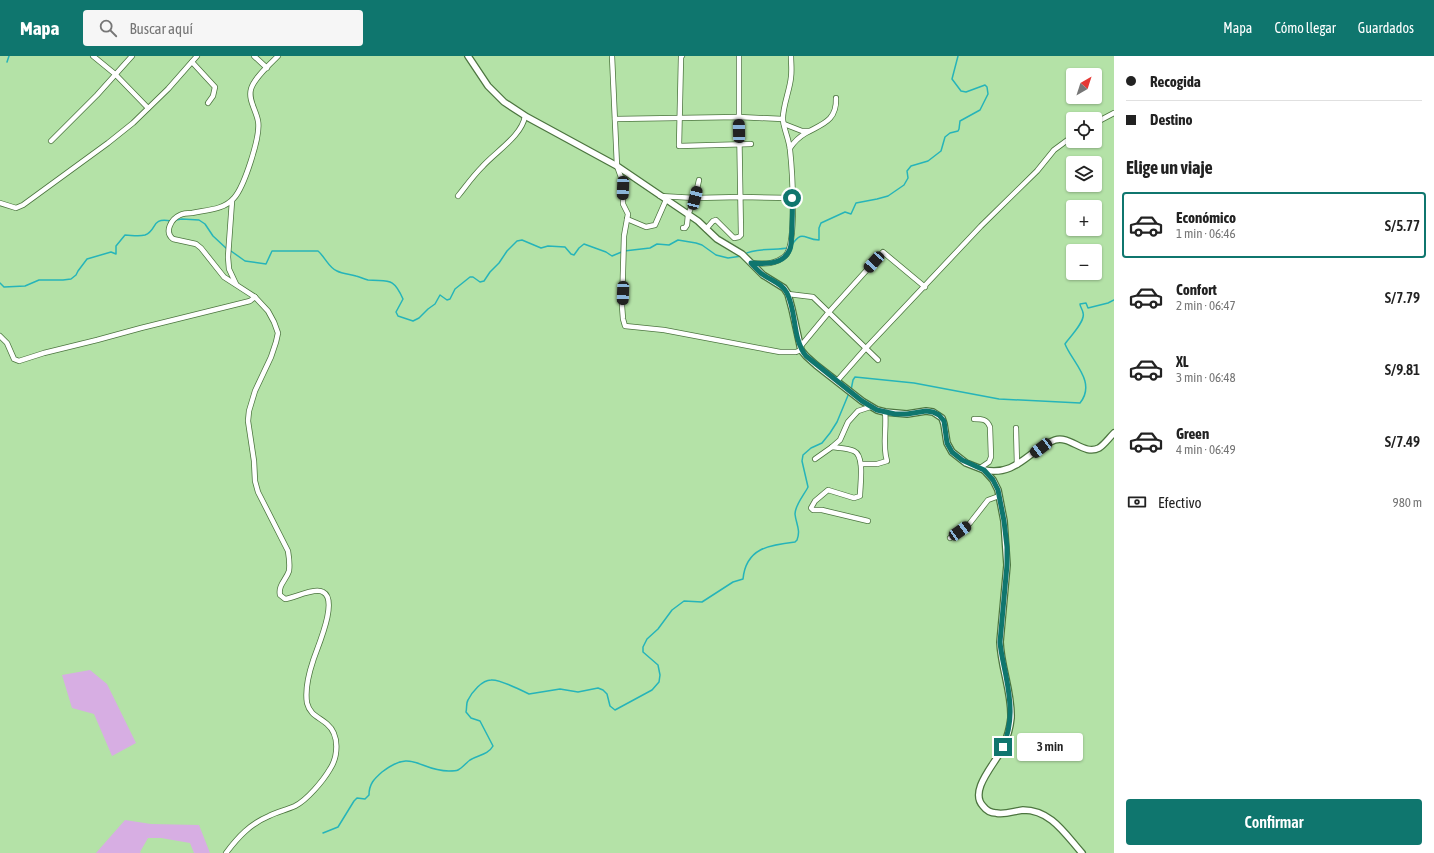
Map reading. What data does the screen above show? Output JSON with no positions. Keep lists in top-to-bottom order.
{
  "north": "top right",
  "page": {
    "header": "Mapa",
    "search": "Buscar aquí",
    "nav": ["Mapa", "Cómo llegar", "Guardados"],
    "banner": ["Recogida", "Destino"],
    "map_buttons": ["+", "−"],
    "heading": "Elige un viaje",
    "list": [
      {
        "name": "Económico",
        "note": "1 min · 06:46",
        "value": "S/5.77"
      },
      {
        "name": "Confort",
        "note": "2 min · 06:47",
        "value": "S/7.79"
      },
      {
        "name": "XL",
        "note": "3 min · 06:48",
        "value": "S/9.81"
      },
      {
        "name": "Green",
        "note": "4 min · 06:49",
        "value": "S/7.49"
      }
    ],
    "pay": ["Efectivo", "980 m"],
    "bubble": "3 min",
    "buttons": "Confirmar"
  }
}
